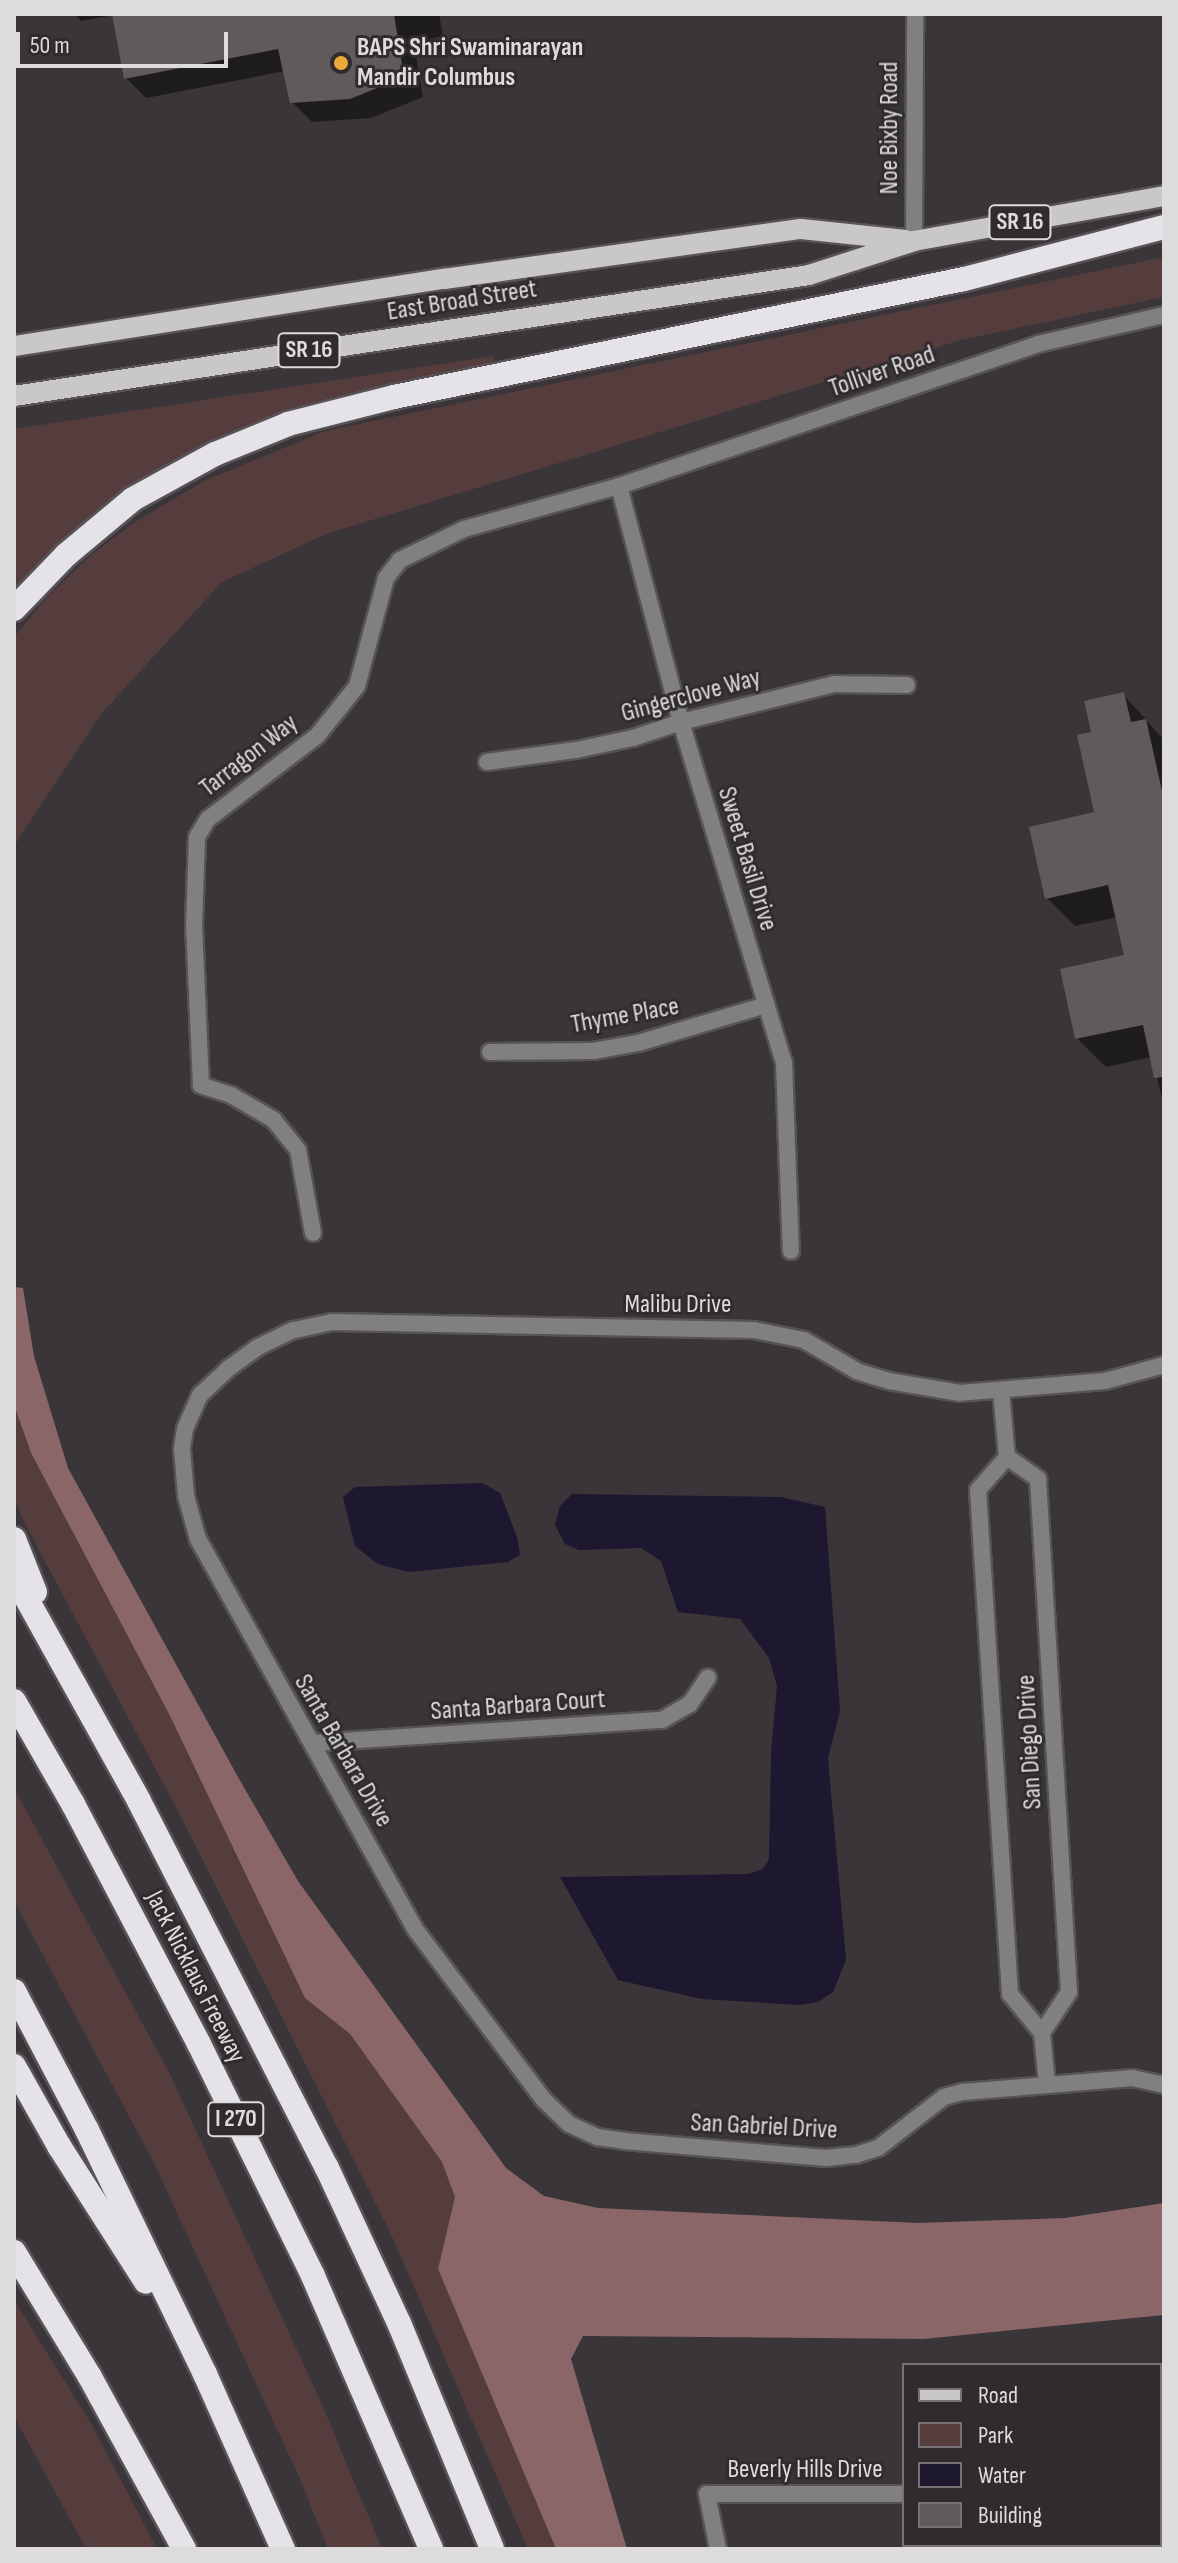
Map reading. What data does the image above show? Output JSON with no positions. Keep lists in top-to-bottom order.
{
  "streets": {
    "highway": ["Jack Nicklaus Freeway", "I 270"],
    "main road": ["SR 16", "East Broad Street"],
    "street": [
      "Noe Bixby Road",
      "Tolliver Road",
      "Gingerclove Way",
      "Tarragon Way",
      "Sweet Basil Drive",
      "Thyme Place",
      "Malibu Drive",
      "Santa Barbara Court",
      "San Diego Drive",
      "Santa Barbara Drive",
      "San Gabriel Drive",
      "Beverly Hills Drive"
    ]
  },
  "crossings": [
    ["Noe Bixby Road", "East Broad Street"],
    ["Tolliver Road", "Tarragon Way"],
    ["Tolliver Road", "Sweet Basil Drive"],
    ["Gingerclove Way", "Sweet Basil Drive"],
    ["Tarragon Way", "Sweet Basil Drive"],
    ["Sweet Basil Drive", "Thyme Place"],
    ["Malibu Drive", "Santa Barbara Drive"],
    ["Santa Barbara Court", "Santa Barbara Drive"],
    ["Santa Barbara Drive", "San Gabriel Drive"]
  ],
  "places": ["BAPS Shri Swaminarayan Mandir Columbus"],
  "legend": [
    "Road",
    "Park",
    "Water",
    "Building"
  ],
  "scale_bar": "50 m"
}
